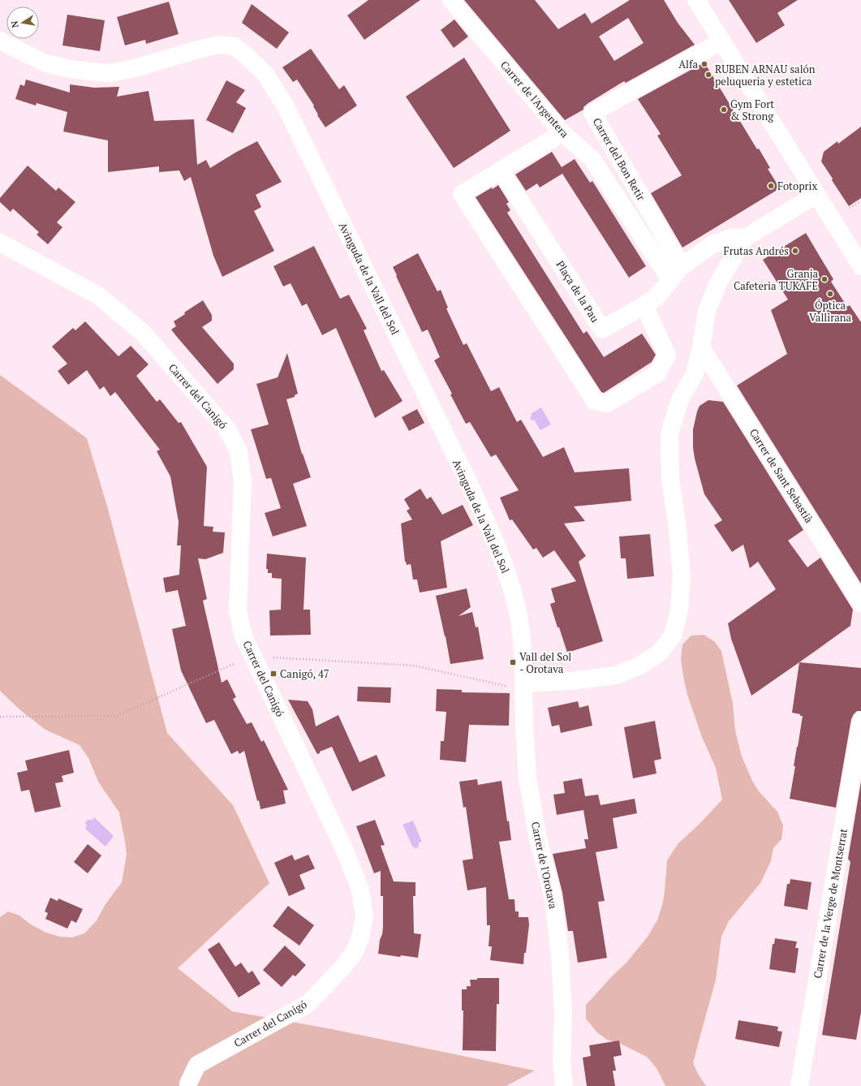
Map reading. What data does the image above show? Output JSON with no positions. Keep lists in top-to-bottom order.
{
  "streets": {
    "street": [
      "Carrer de l'Argentera",
      "Carrer del Bon Retir",
      "Avinguda de la Vall del Sol",
      "Plaça de la Pau",
      "Carrer del Canigó",
      "Carrer de Sant Sebastià",
      "Carrer de l'Orotava",
      "Carrer de la Verge de Montserrat"
    ]
  },
  "crossings": [
    ["Carrer de l'Argentera", "Plaça de la Pau"],
    ["Carrer del Bon Retir", "Plaça de la Pau"],
    ["Avinguda de la Vall del Sol", "Carrer de l'Orotava"]
  ],
  "places": {
    "other": [
      "Alfa",
      "RUBEN ARNAU salón peluqueria y estetica",
      "Gym Fort & Strong",
      "Fotoprix",
      "Frutas Andrés",
      "Granja Cafeteria TUKAFE",
      "Óptica Vallirana"
    ],
    "transit": ["Vall del Sol - Orotava", "Canigó, 47"]
  },
  "north": "left"
}
